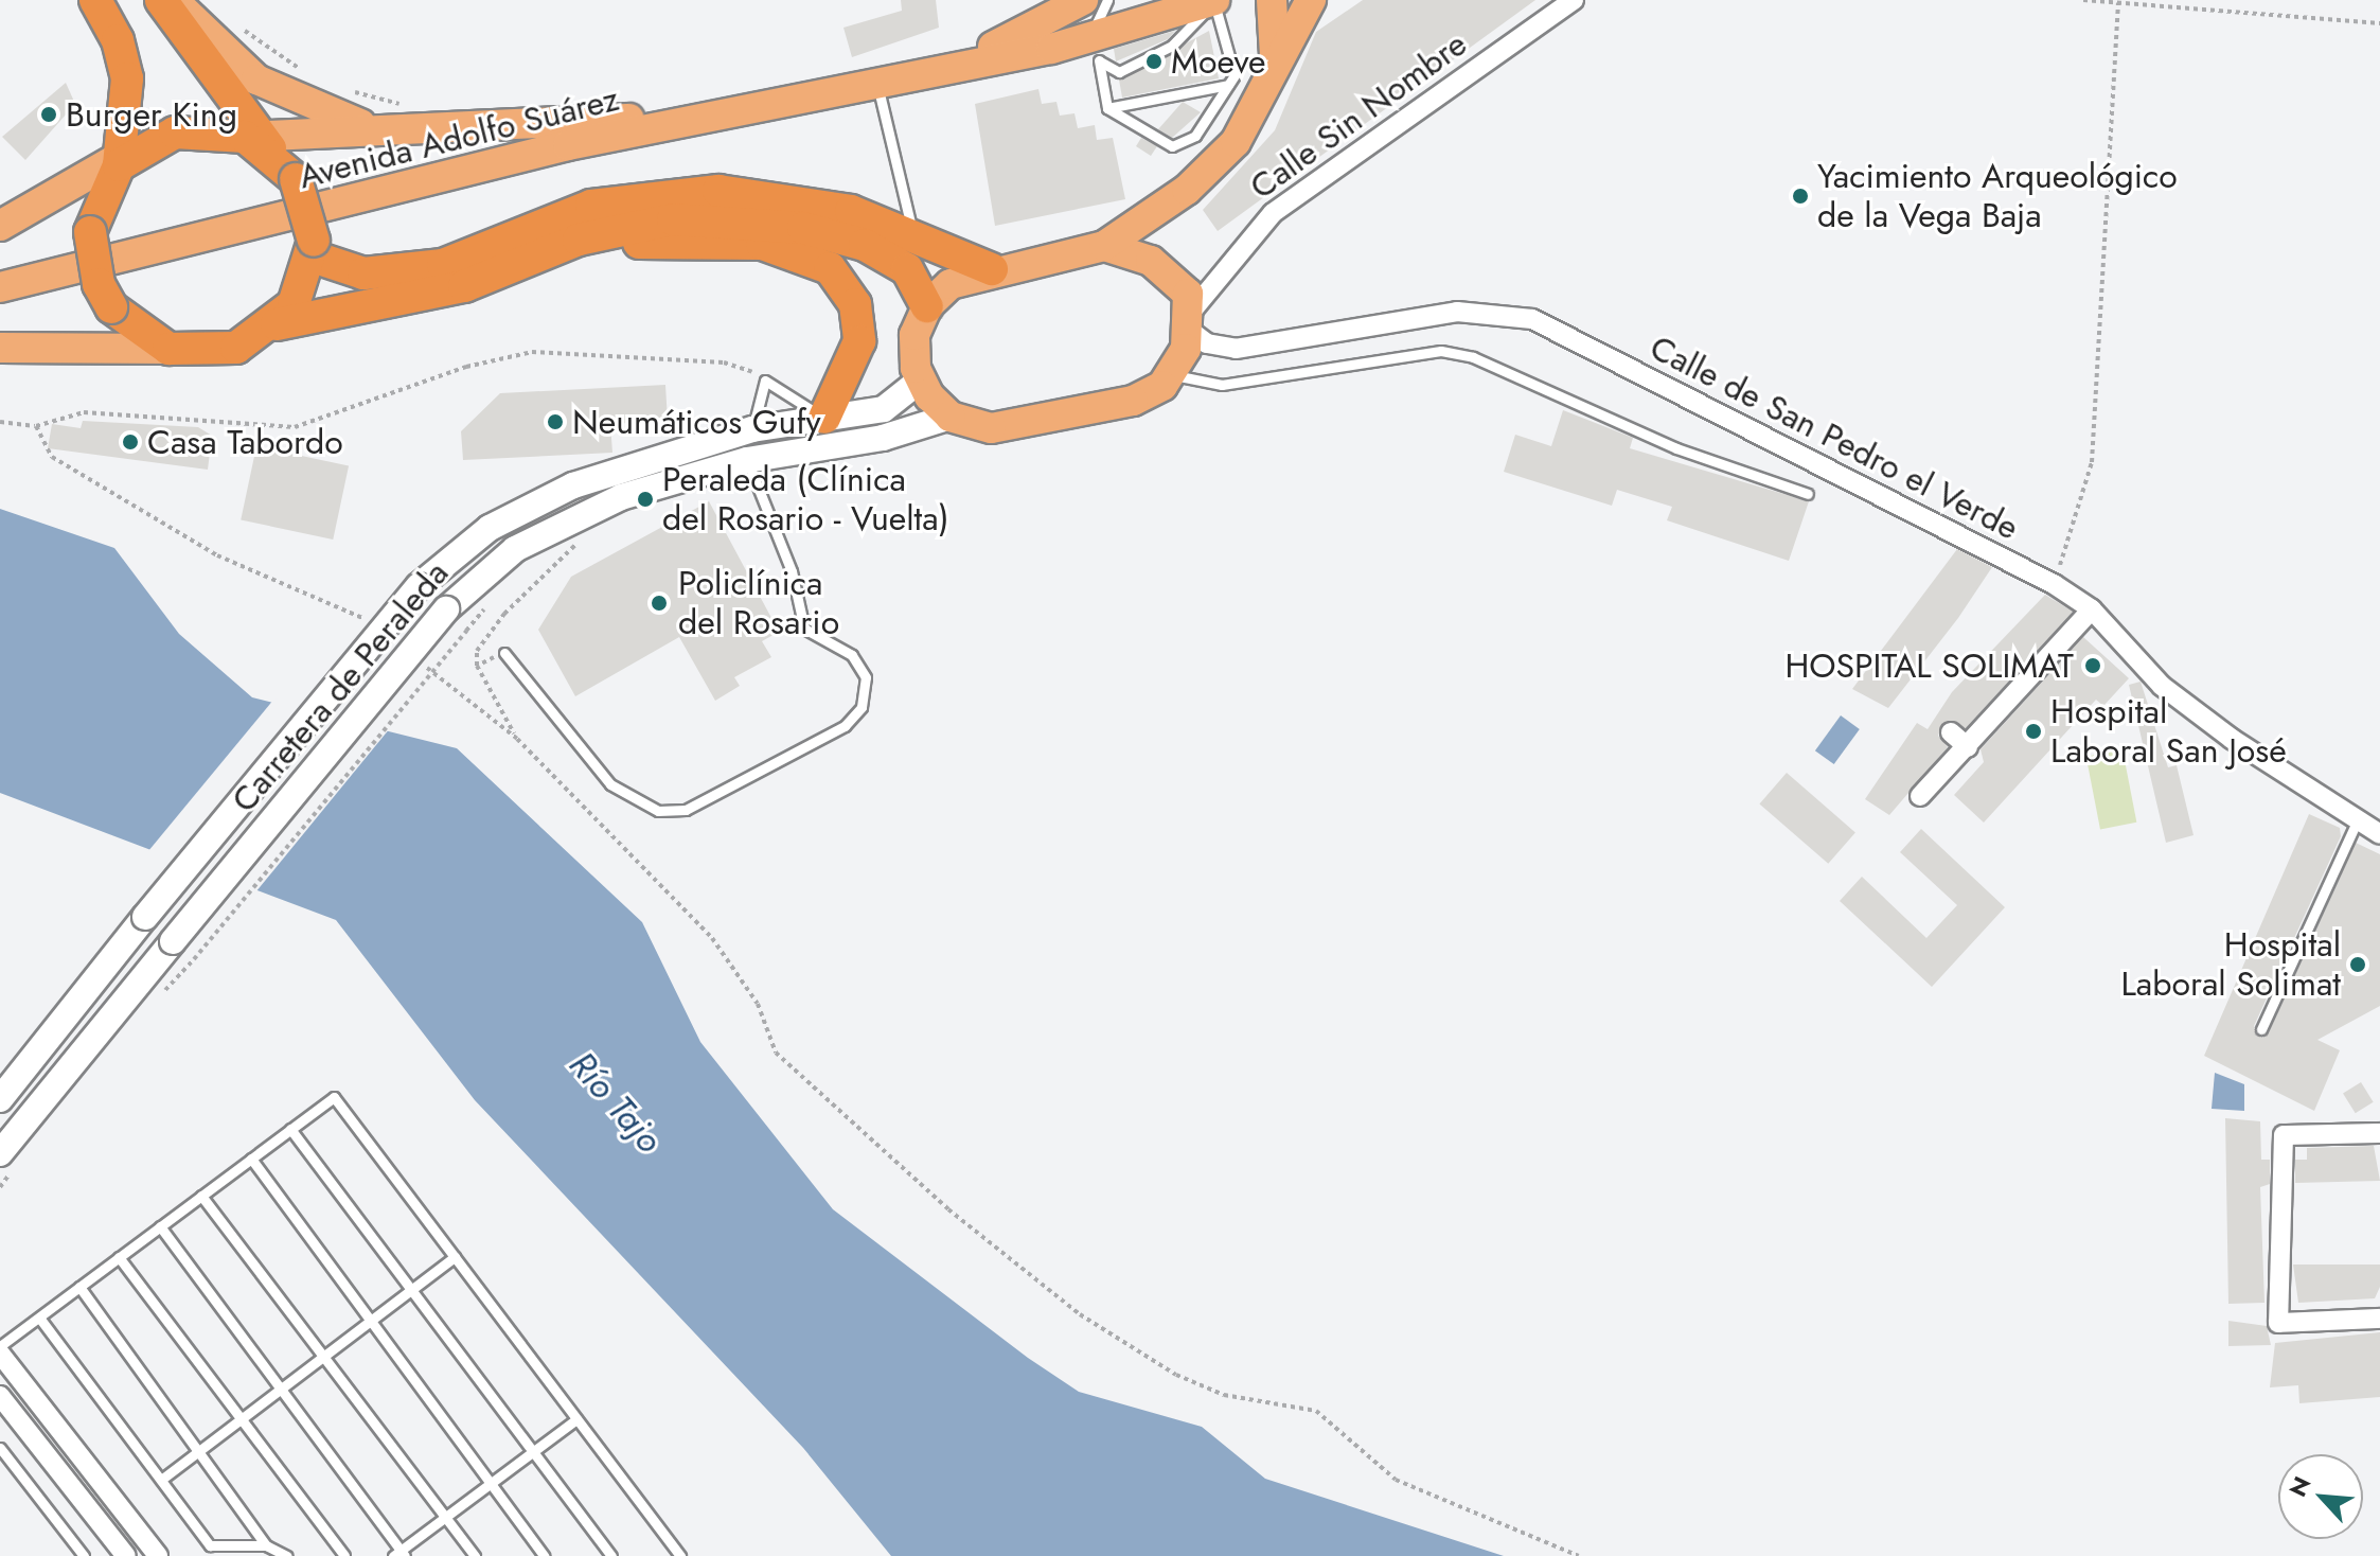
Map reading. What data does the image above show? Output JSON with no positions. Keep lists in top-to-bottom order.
{
  "streets": {
    "main road": ["Avenida Adolfo Suárez", "Carretera de Peraleda"],
    "street": ["Calle Sin Nombre", "Calle de San Pedro el Verde"]
  },
  "crossings": [
    ["Calle Sin Nombre", "Calle de San Pedro el Verde"],
    ["Calle Sin Nombre", "Carretera de Peraleda"],
    ["Calle de San Pedro el Verde", "Carretera de Peraleda"]
  ],
  "water": ["Río Tajo"],
  "places": [
    "Moeve",
    "Burger King",
    "Yacimiento Arqueológico de la Vega Baja",
    "Neumáticos Gufy",
    "Casa Tabordo",
    "Peraleda (Clínica del Rosario - Vuelta)",
    "Policlínica del Rosario",
    "HOSPITAL SOLIMAT",
    "Hospital Laboral San José",
    "Hospital Laboral Solimat"
  ],
  "north": "top left"
}
